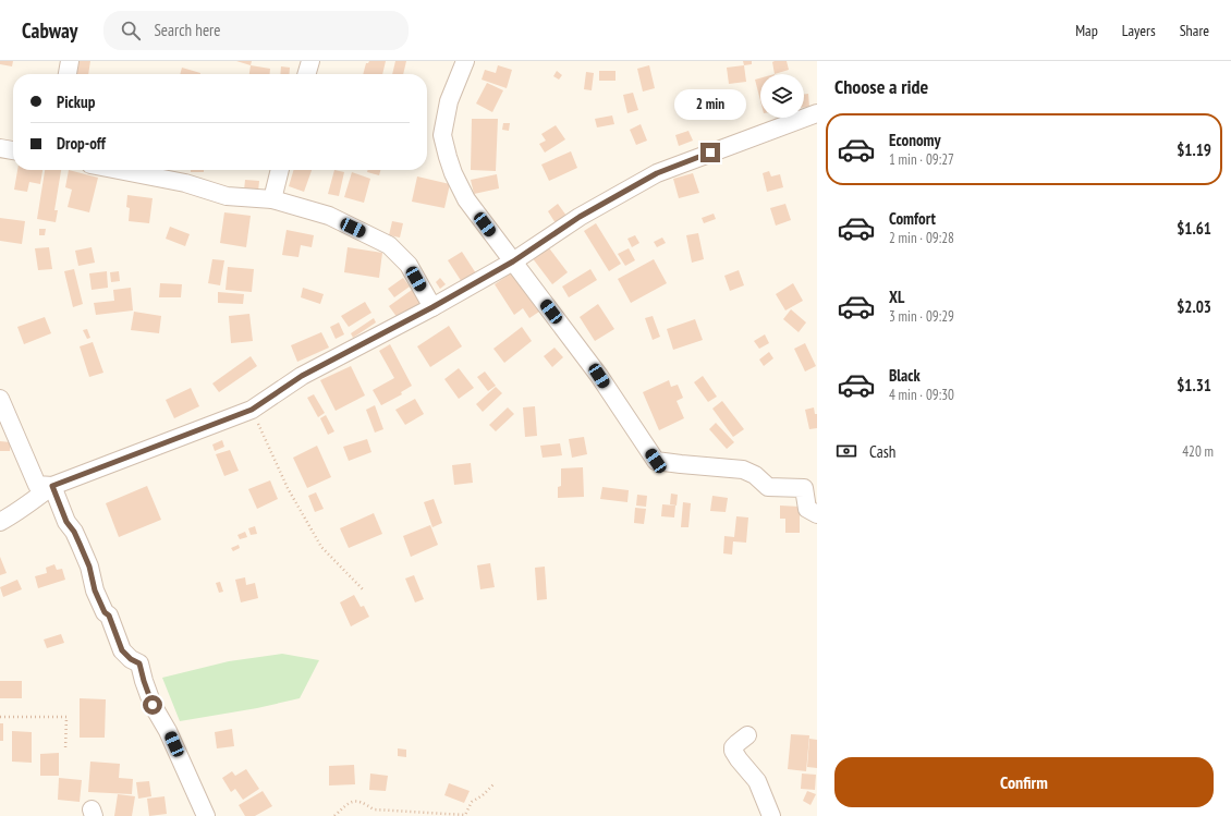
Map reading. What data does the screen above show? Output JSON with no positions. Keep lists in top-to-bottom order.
{
  "page": {
    "header": "Cabway",
    "search": "Search here",
    "nav": ["Map", "Layers", "Share"],
    "heading": "Choose a ride",
    "banner": ["Pickup", "Drop-off"],
    "bubble": "2 min",
    "list": [
      {
        "name": "Economy",
        "note": "1 min · 09:27",
        "value": "$1.19"
      },
      {
        "name": "Comfort",
        "note": "2 min · 09:28",
        "value": "$1.61"
      },
      {
        "name": "XL",
        "note": "3 min · 09:29",
        "value": "$2.03"
      },
      {
        "name": "Black",
        "note": "4 min · 09:30",
        "value": "$1.31"
      }
    ],
    "pay": ["Cash", "420 m"],
    "buttons": "Confirm"
  }
}
